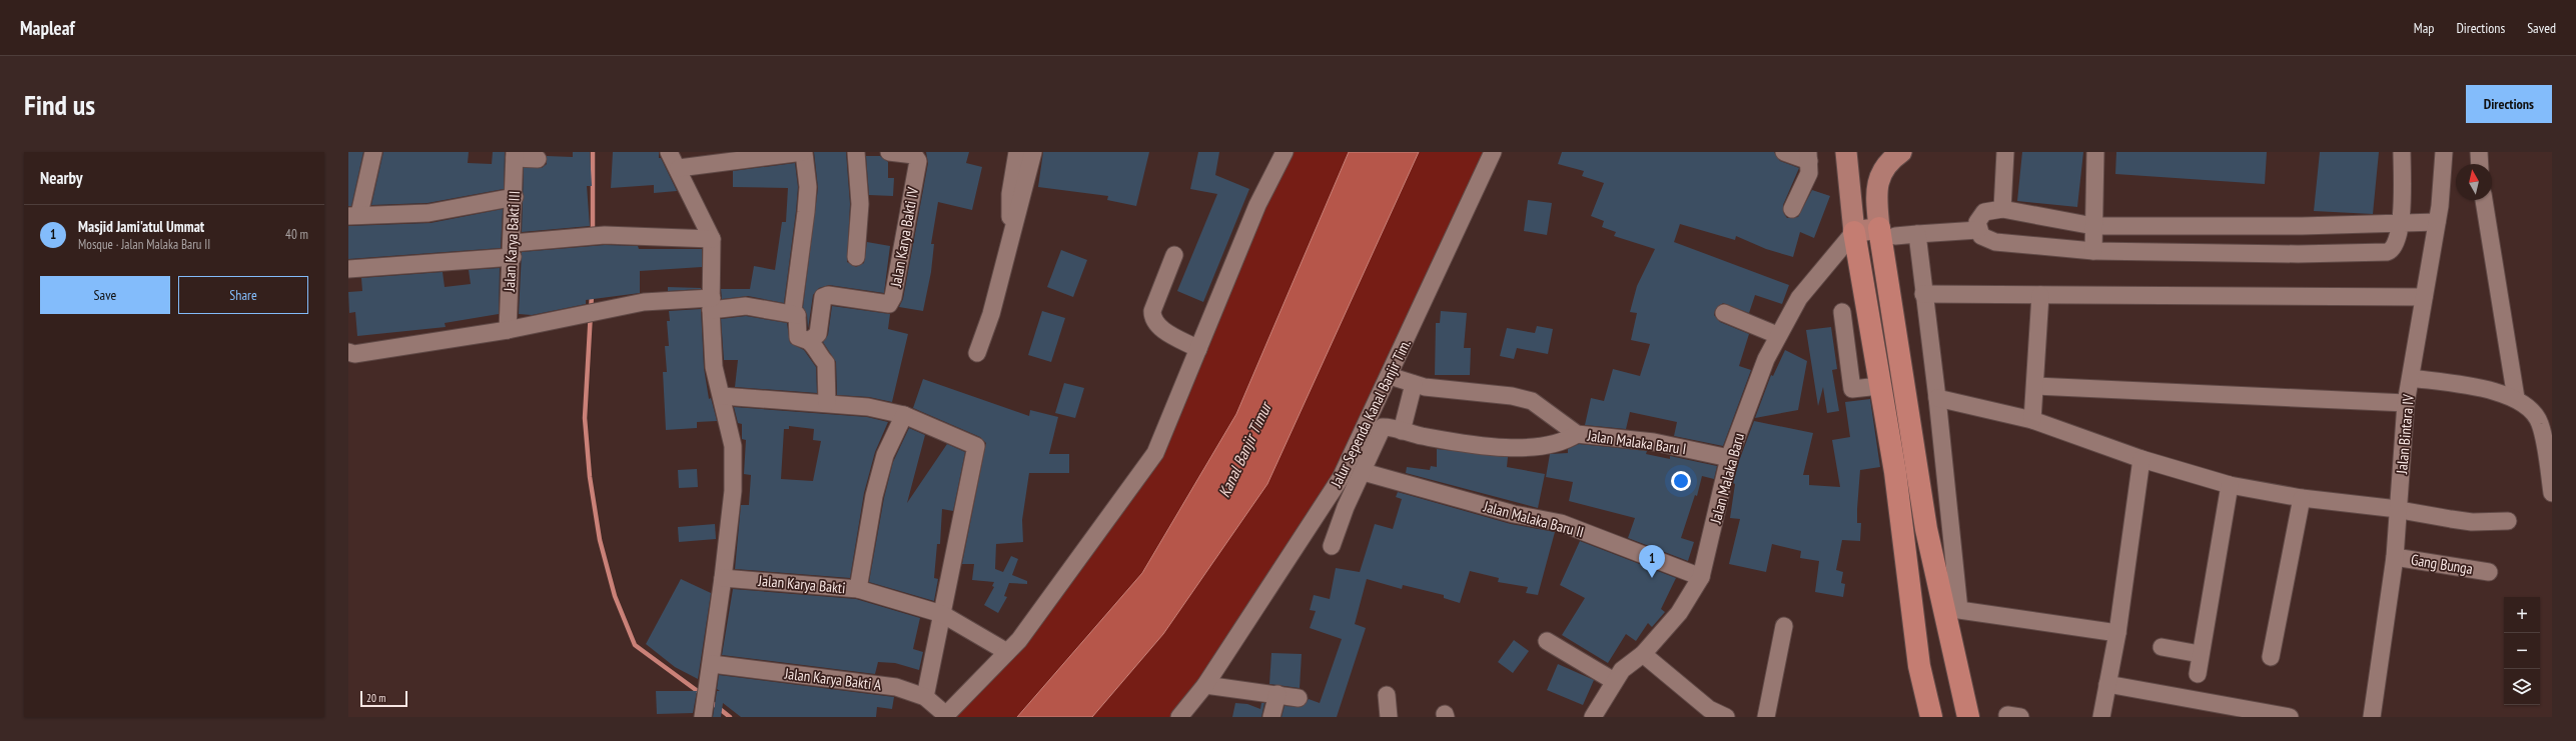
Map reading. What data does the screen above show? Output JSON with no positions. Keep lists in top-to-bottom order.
{
  "streets": {
    "street": [
      "Jalan Karya Bakti IV",
      "Jalan Karya Bakti III",
      "Jalur Sependa Kanal Banjir Tim.",
      "Jalan Bintara IV",
      "Jalan Malaka Baru I",
      "Jalan Malaka Baru",
      "Jalan Malaka Baru II",
      "Gang Bunga",
      "Jalan Karya Bakti",
      "Jalan Karya Bakti A"
    ]
  },
  "crossings": [
    ["Jalur Sependa Kanal Banjir Tim.", "Jalan Malaka Baru I"],
    ["Jalan Bintara IV", "Gang Bunga"],
    ["Jalan Malaka Baru I", "Jalan Malaka Baru"],
    ["Jalan Malaka Baru", "Jalan Malaka Baru II"]
  ],
  "water": ["Kanal Banjir Timur"],
  "scale_bar": "20 m",
  "north": "top",
  "page": {
    "header": "Mapleaf",
    "nav": ["Map", "Directions", "Saved"],
    "buttons": [
      "Directions",
      ["Save", "Share"]
    ],
    "title": "Find us",
    "heading": "Nearby",
    "list": [
      {
        "mark": "1",
        "name": "Masjid Jami'atul Ummat",
        "note": "Mosque · Jalan Malaka Baru II",
        "value": "40 m"
      }
    ],
    "pins": "1",
    "map_buttons": ["+", "−"],
    "scale": "20 m"
  }
}
